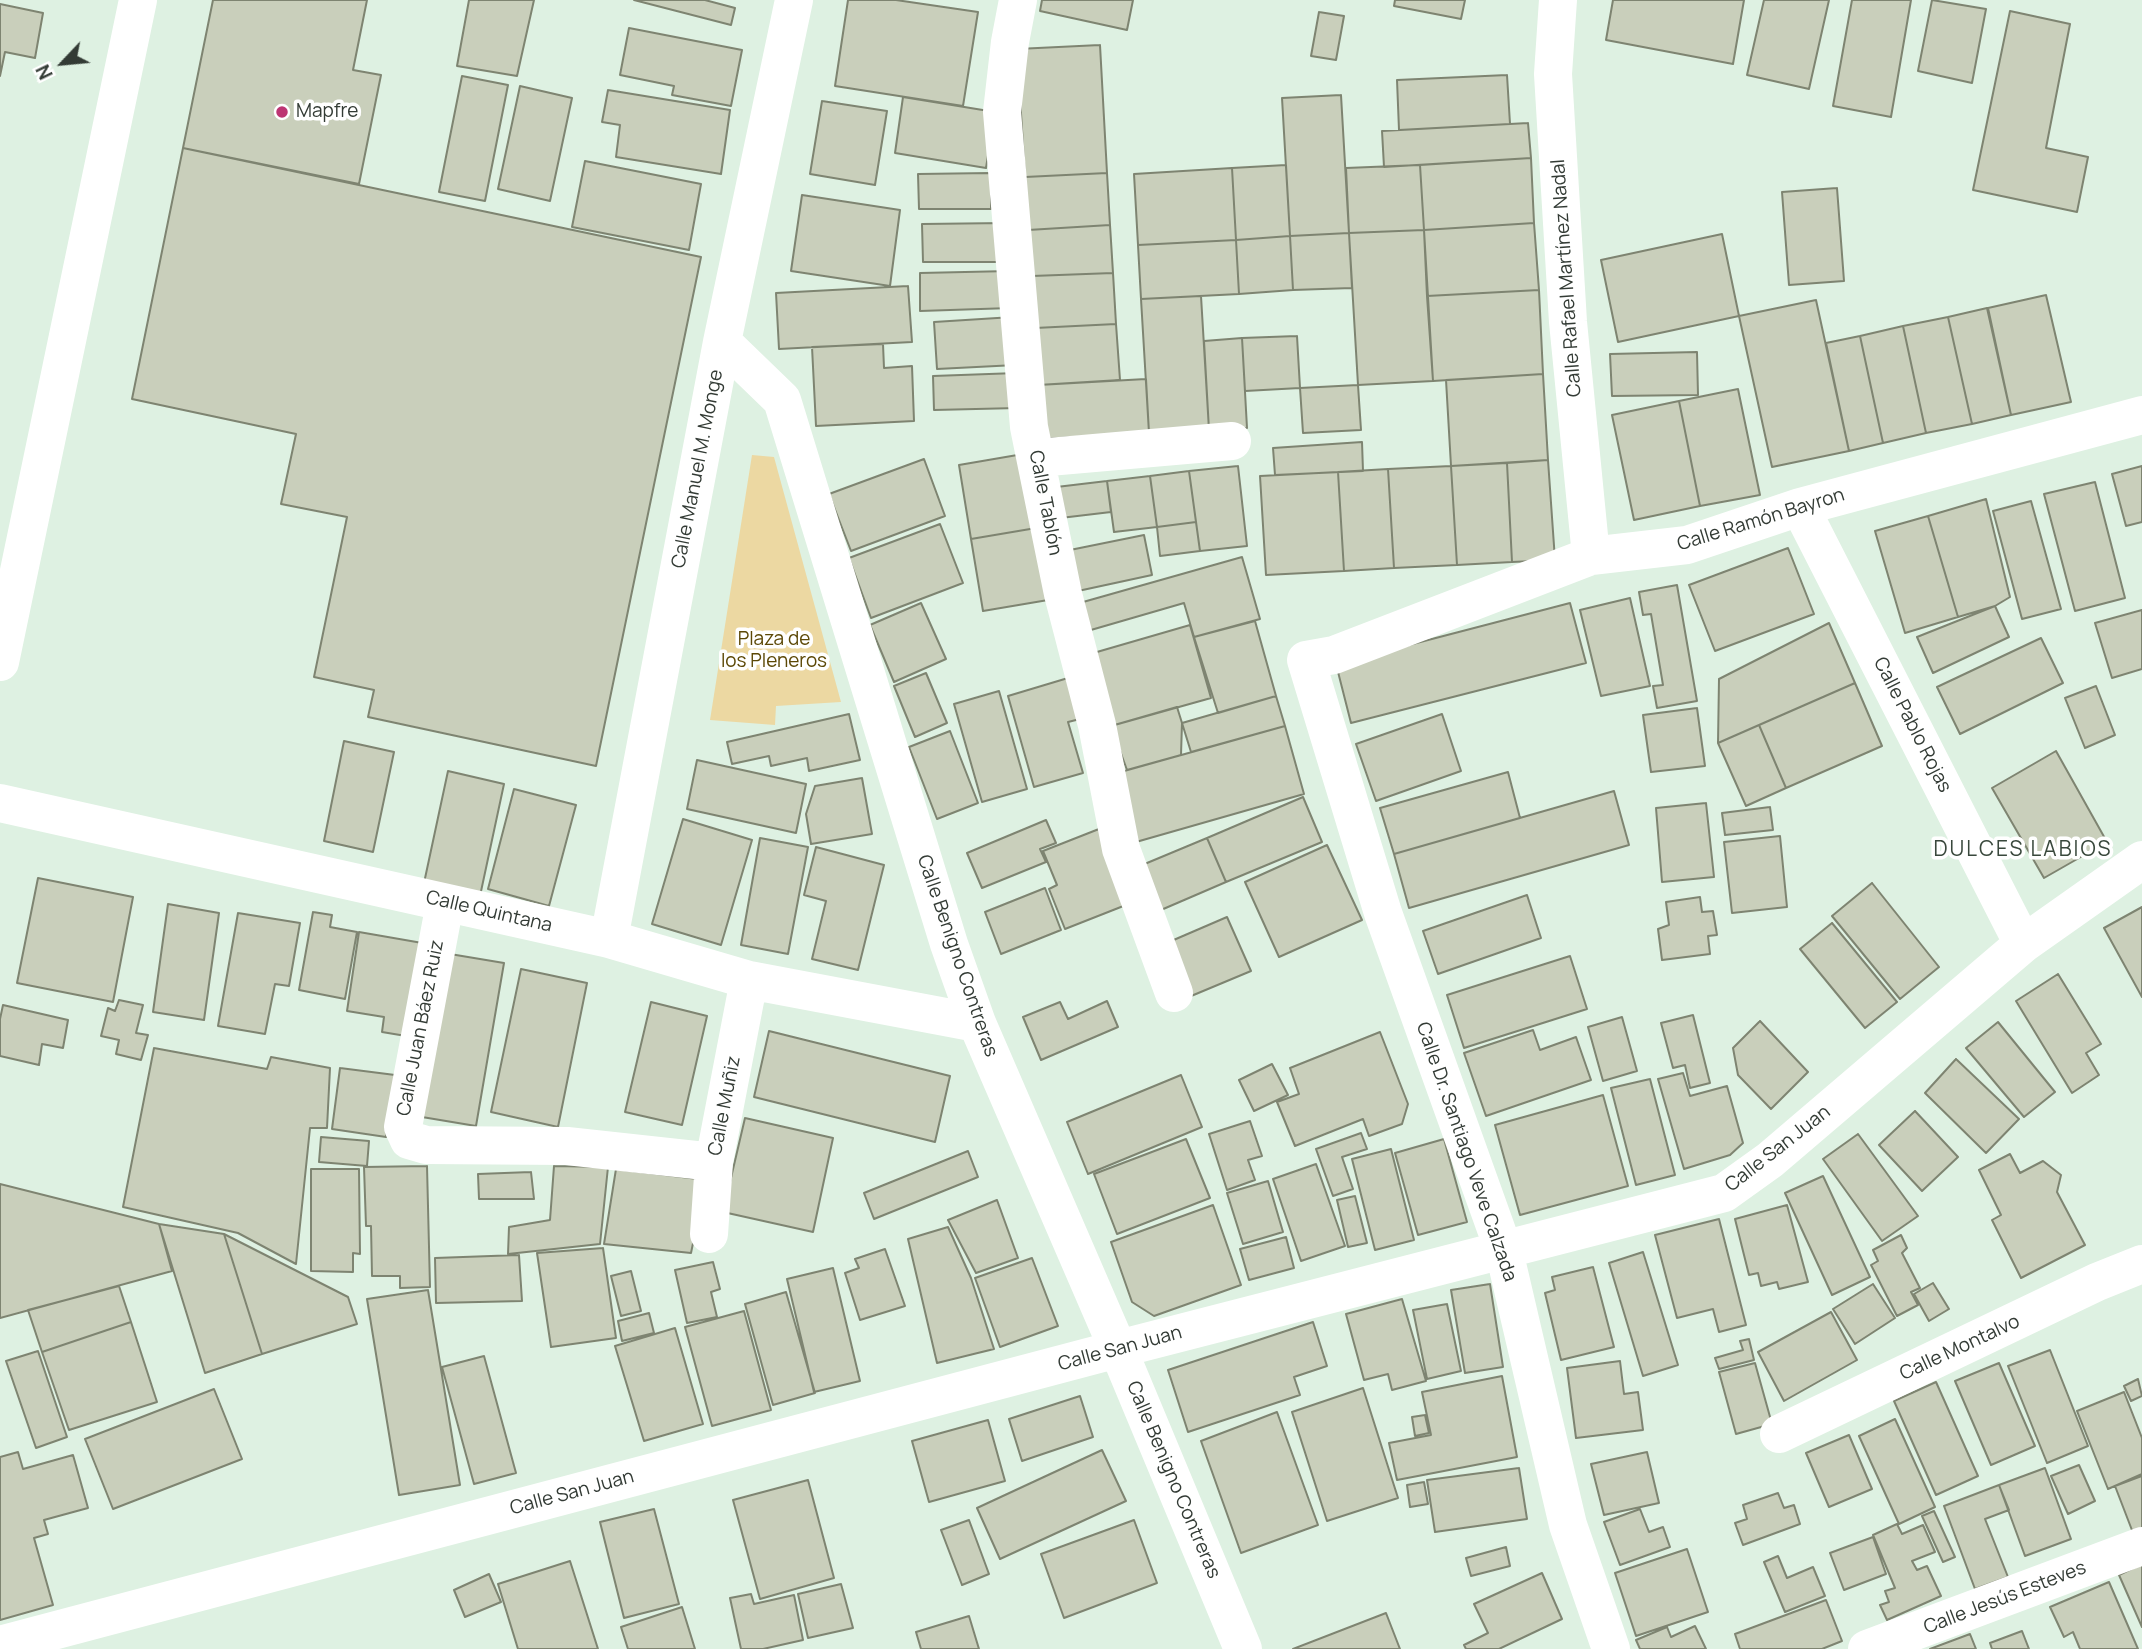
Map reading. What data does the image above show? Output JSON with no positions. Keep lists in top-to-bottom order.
{
  "streets": {
    "street": [
      "Calle Rafael Martínez Nadal",
      "Calle Manuel M. Monge",
      "Calle Tablón",
      "Calle Ramón Bayron",
      "Calle Pablo Rojas",
      "Calle Quintana",
      "Calle Benigno Contreras",
      "Calle Juan Báez Ruiz",
      "Calle Muñiz",
      "Calle San Juan",
      "Calle Dr. Santiago Veve Calzada",
      "Calle Montalvo",
      "Calle Jesús Esteves"
    ]
  },
  "crossings": [
    ["Calle Rafael Martínez Nadal", "Calle Ramón Bayron"],
    ["Calle Manuel M. Monge", "Calle Quintana"],
    ["Calle Manuel M. Monge", "Calle Benigno Contreras"],
    ["Calle Ramón Bayron", "Calle Pablo Rojas"],
    ["Calle Ramón Bayron", "Calle Dr. Santiago Veve Calzada"],
    ["Calle Pablo Rojas", "Calle San Juan"],
    ["Calle Quintana", "Calle Benigno Contreras"],
    ["Calle Quintana", "Calle Juan Báez Ruiz"],
    ["Calle Quintana", "Calle Muñiz"],
    ["Calle Benigno Contreras", "Calle San Juan"],
    ["Calle Juan Báez Ruiz", "Calle Muñiz"],
    ["Calle San Juan", "Calle Dr. Santiago Veve Calzada"]
  ],
  "districts": ["DULCES LABIOS"],
  "parks": ["Plaza de los Pleneros"],
  "places": ["Mapfre"],
  "north": "bottom left"
}
